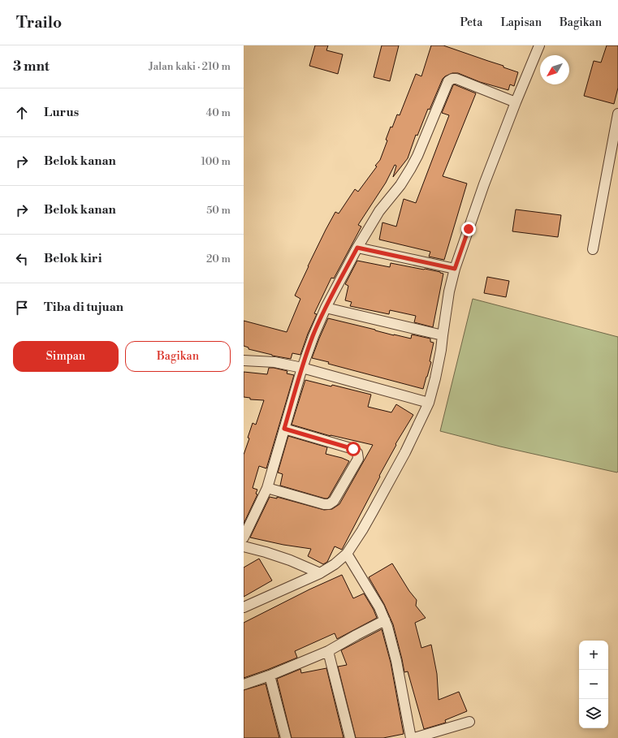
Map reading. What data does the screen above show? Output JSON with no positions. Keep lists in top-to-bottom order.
{
  "north": "bottom left",
  "page": {
    "header": "Trailo",
    "nav": ["Peta", "Lapisan", "Bagikan"],
    "heading": ["3 mnt", "Jalan kaki · 210 m"],
    "list": [
      ["Lurus", "40 m"],
      ["Belok kanan", "100 m"],
      ["Belok kanan", "50 m"],
      ["Belok kiri", "20 m"],
      "Tiba di tujuan"
    ],
    "buttons": ["Simpan", "Bagikan"],
    "map_buttons": ["+", "−"]
  }
}
